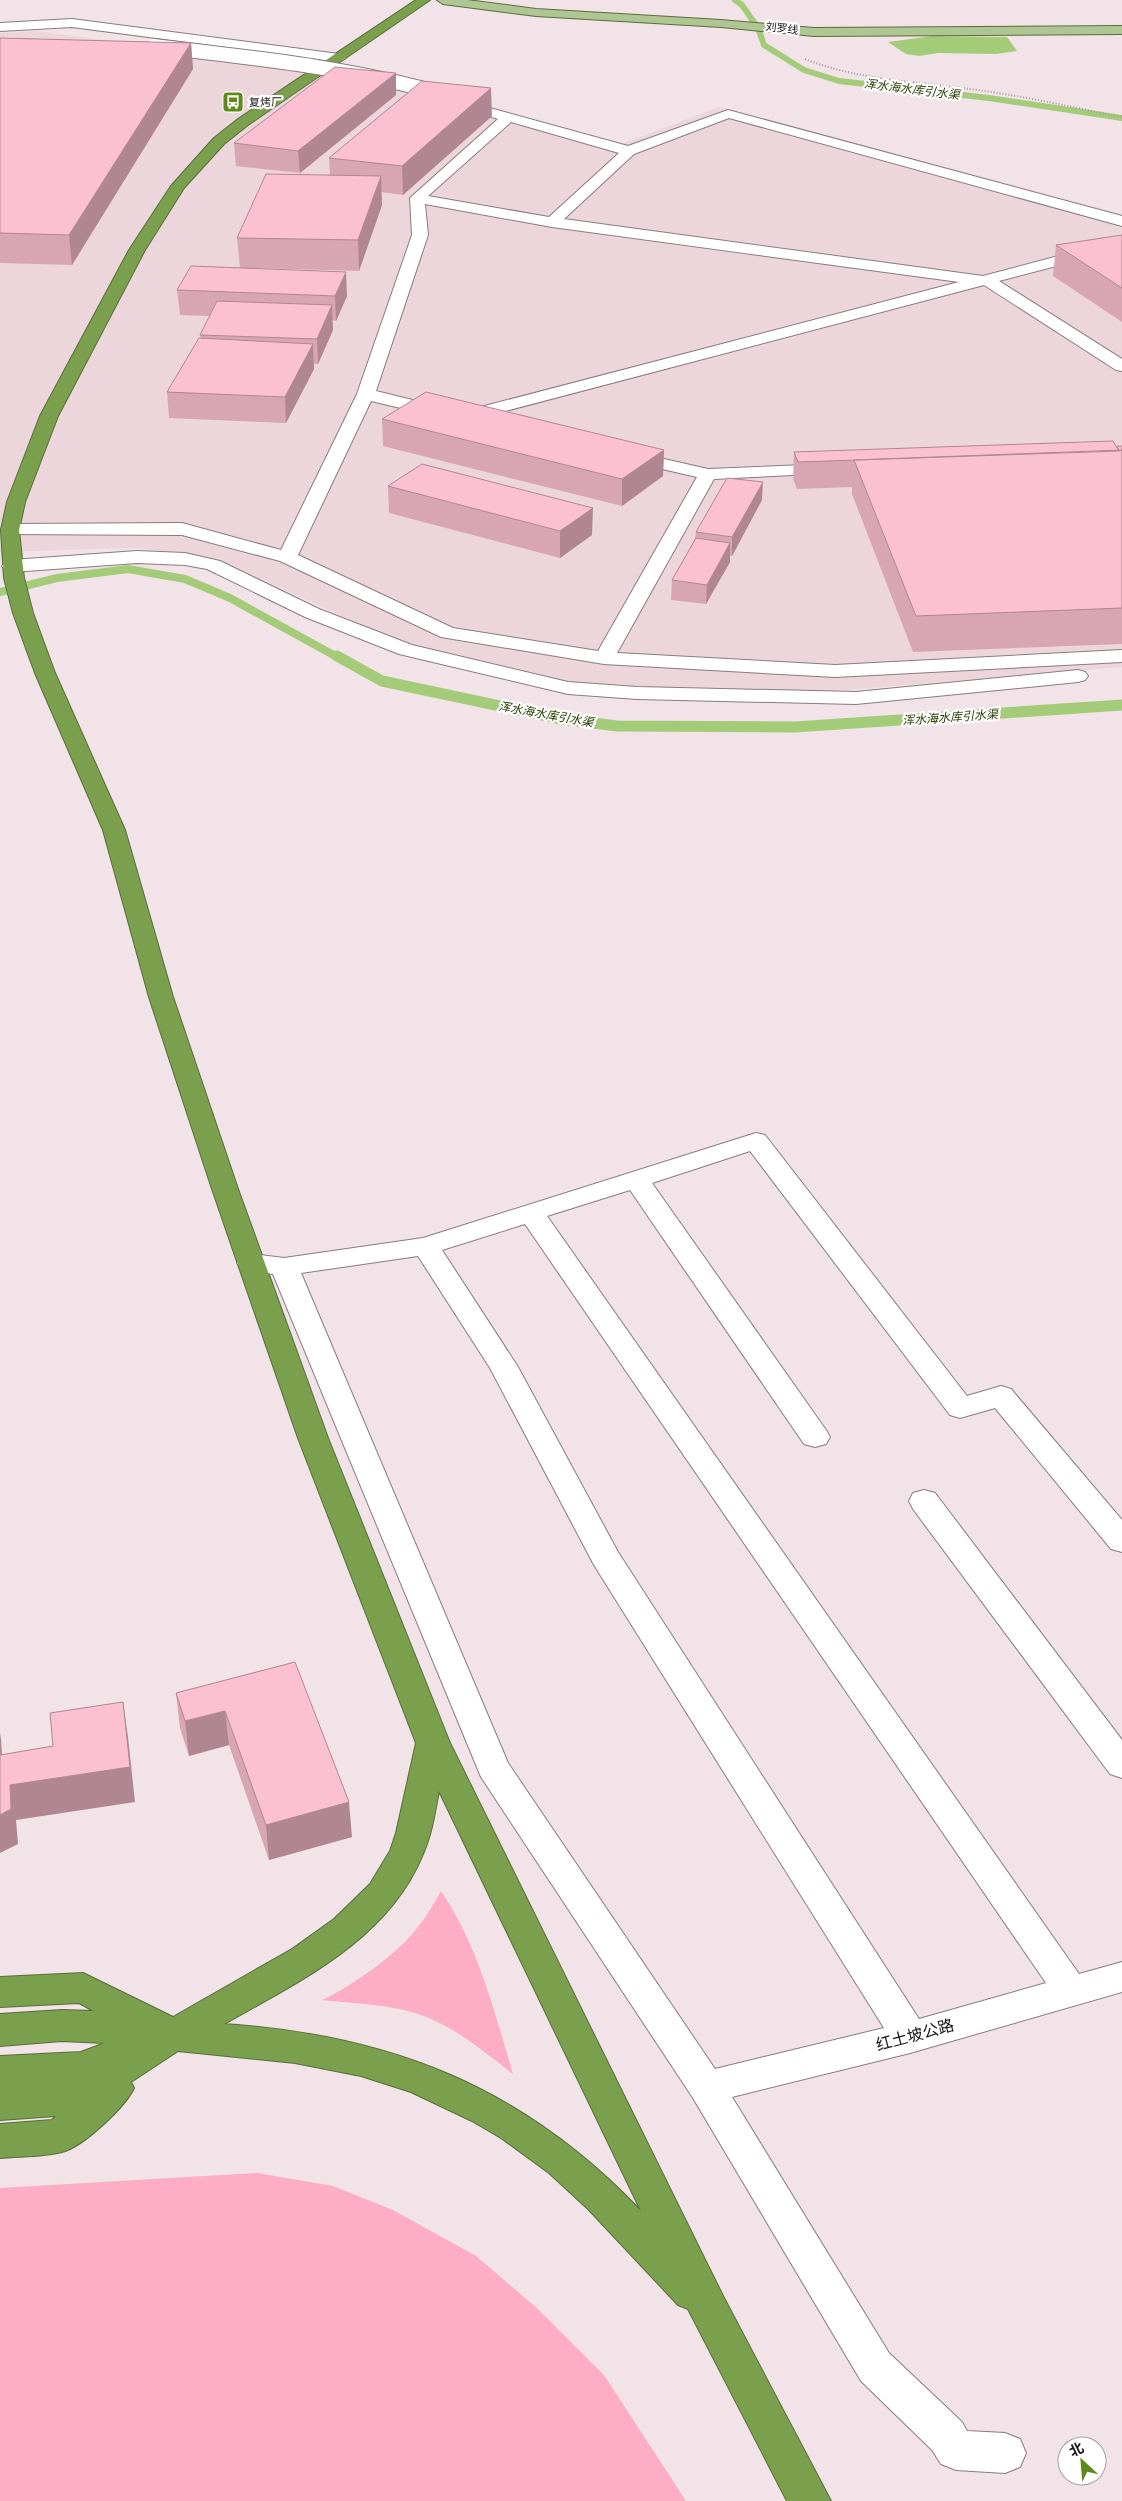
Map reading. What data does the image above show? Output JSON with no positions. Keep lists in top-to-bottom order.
{
  "streets": {
    "main road": ["刘罗线"],
    "street": ["红土坡公路"]
  },
  "water": ["浑水海水库引水渠"],
  "places": {
    "bus stop": ["复烤厂"]
  },
  "north": "top left"
}
